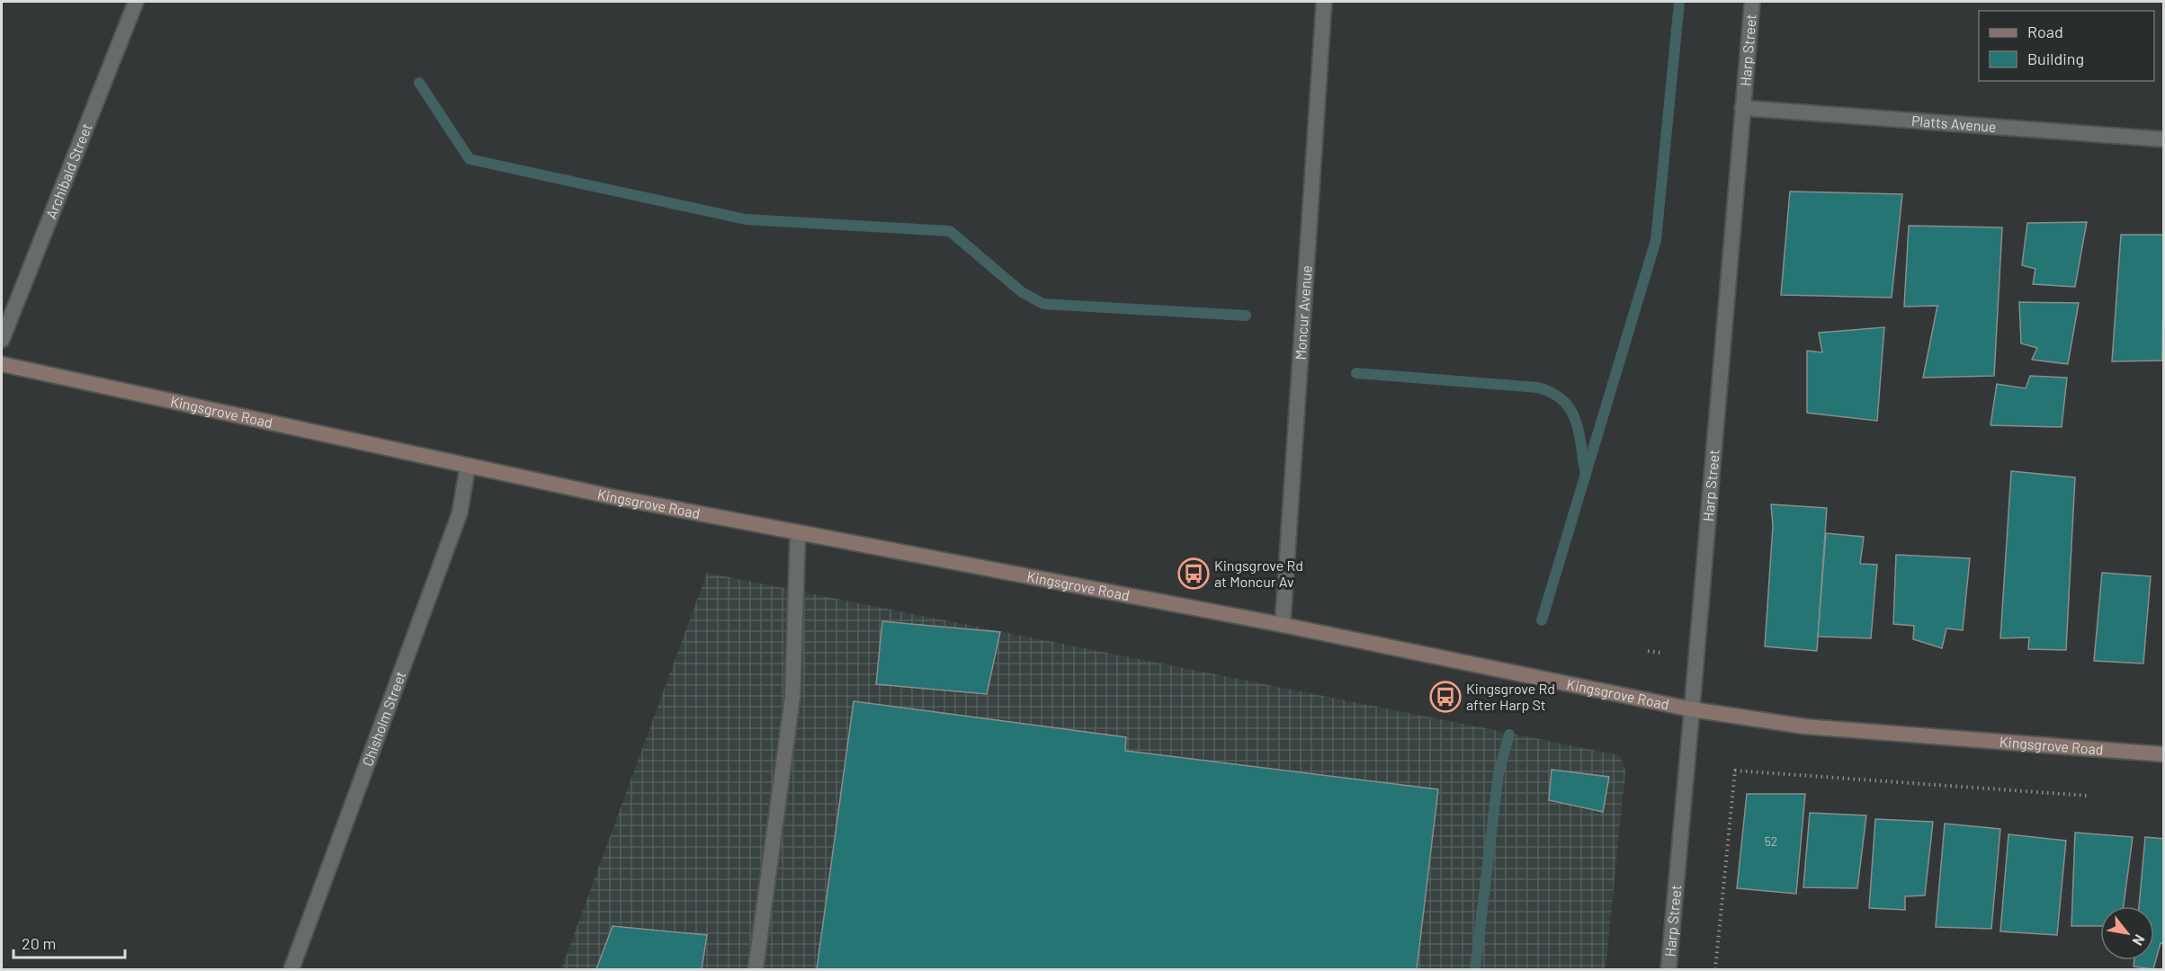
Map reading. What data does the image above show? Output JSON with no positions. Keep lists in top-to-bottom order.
{
  "streets": {
    "main road": ["Kingsgrove Road"],
    "street": [
      "Harp Street",
      "Platts Avenue",
      "Archibald Street",
      "Moncur Avenue",
      "Chisholm Street"
    ]
  },
  "crossings": [
    ["Harp Street", "Platts Avenue"],
    ["Harp Street", "Kingsgrove Road"],
    ["Moncur Avenue", "Kingsgrove Road"],
    ["Kingsgrove Road", "Chisholm Street"]
  ],
  "places": {
    "bus stop": ["Kingsgrove Rd at Moncur Av", "Kingsgrove Rd after Harp St"]
  },
  "house_numbers": ["52"],
  "legend": ["Road", "Building"],
  "scale_bar": "20 m",
  "north": "bottom right"
}
